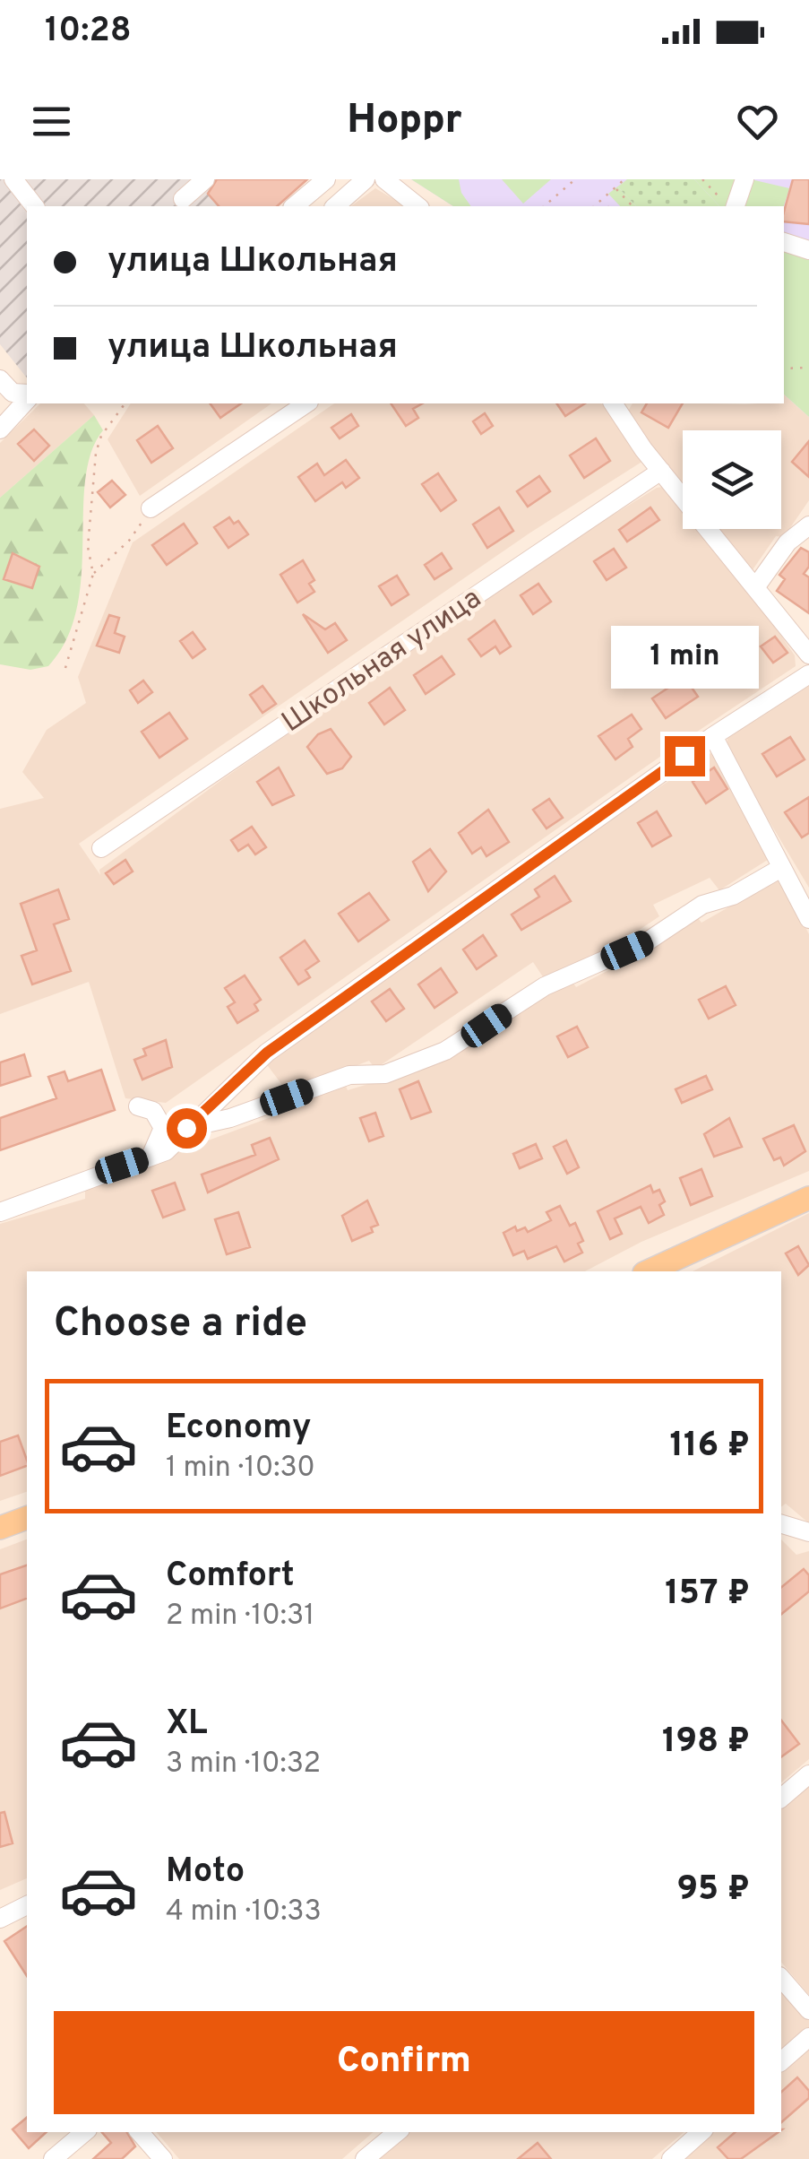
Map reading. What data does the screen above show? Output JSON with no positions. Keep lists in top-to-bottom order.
{
  "streets": {
    "street": ["Школьная улица"]
  },
  "page": {
    "status": "10:28",
    "header": "Hoppr",
    "banner": ["улица Школьная", "улица Школьная"],
    "bubble": "1 min",
    "heading": "Choose a ride",
    "list": [
      {
        "name": "Economy",
        "note": "1 min · 10:30",
        "value": "116 ₽"
      },
      {
        "name": "Comfort",
        "note": "2 min · 10:31",
        "value": "157 ₽"
      },
      {
        "name": "XL",
        "note": "3 min · 10:32",
        "value": "198 ₽"
      },
      {
        "name": "Moto",
        "note": "4 min · 10:33",
        "value": "95 ₽"
      }
    ],
    "buttons": "Confirm"
  }
}
